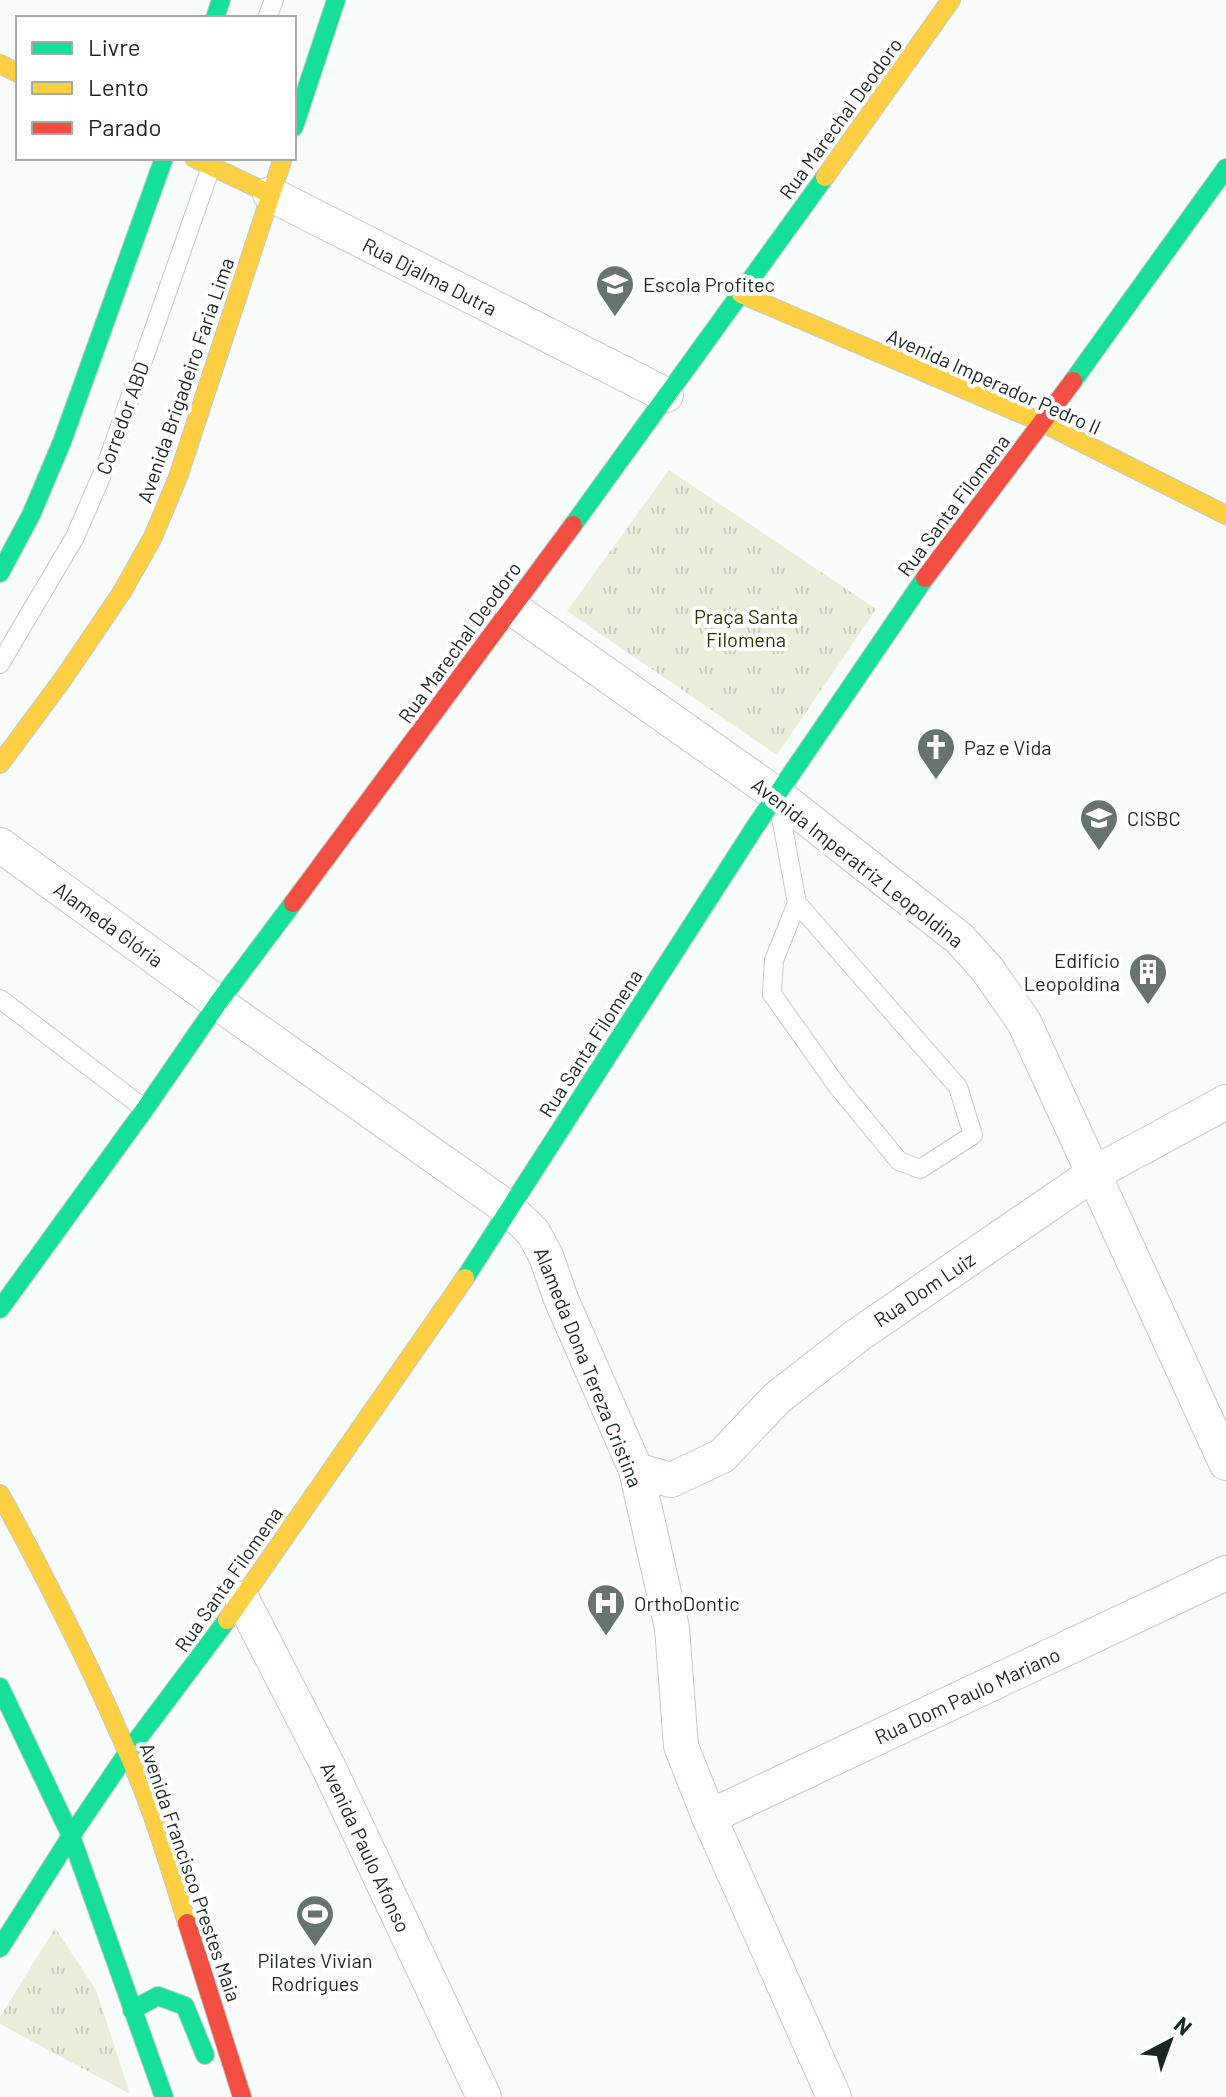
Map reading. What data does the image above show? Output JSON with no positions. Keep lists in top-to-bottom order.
{
  "streets": {
    "main road": [
      "Rua Marechal Deodoro",
      "Rua Djalma Dutra",
      "Avenida Brigadeiro Faria Lima",
      "Avenida Imperador Pedro II",
      "Rua Santa Filomena",
      "Avenida Francisco Prestes Maia"
    ],
    "street": [
      "Avenida Imperatriz Leopoldina",
      "Alameda Glória",
      "Rua Dom Luiz",
      "Alameda Dona Tereza Cristina",
      "Rua Dom Paulo Mariano",
      "Avenida Paulo Afonso"
    ],
    "lane": ["Corredor ABD"]
  },
  "crossings": [
    ["Rua Marechal Deodoro", "Rua Djalma Dutra"],
    ["Rua Marechal Deodoro", "Avenida Imperador Pedro II"],
    ["Rua Marechal Deodoro", "Avenida Imperatriz Leopoldina"],
    ["Rua Marechal Deodoro", "Alameda Glória"],
    ["Rua Marechal Deodoro", "Alameda Dona Tereza Cristina"],
    ["Rua Djalma Dutra", "Avenida Brigadeiro Faria Lima"],
    ["Rua Djalma Dutra", "Corredor ABD"],
    ["Avenida Imperador Pedro II", "Rua Santa Filomena"],
    ["Rua Santa Filomena", "Avenida Imperatriz Leopoldina"],
    ["Rua Santa Filomena", "Alameda Dona Tereza Cristina"],
    ["Rua Santa Filomena", "Avenida Paulo Afonso"],
    ["Rua Santa Filomena", "Avenida Francisco Prestes Maia"],
    ["Avenida Imperatriz Leopoldina", "Rua Dom Luiz"],
    ["Alameda Glória", "Alameda Dona Tereza Cristina"],
    ["Rua Dom Luiz", "Alameda Dona Tereza Cristina"],
    ["Alameda Dona Tereza Cristina", "Rua Dom Paulo Mariano"]
  ],
  "parks": ["Praça Santa Filomena"],
  "places": {
    "school or university": ["Escola Profitec", "CISBC"],
    "church": ["Paz e Vida"],
    "building": ["Edifício Leopoldina"],
    "hospital": ["OrthoDontic"],
    "sports": ["Pilates Vivian Rodrigues"]
  },
  "legend": ["Livre", "Lento", "Parado"],
  "north": "top right"
}
